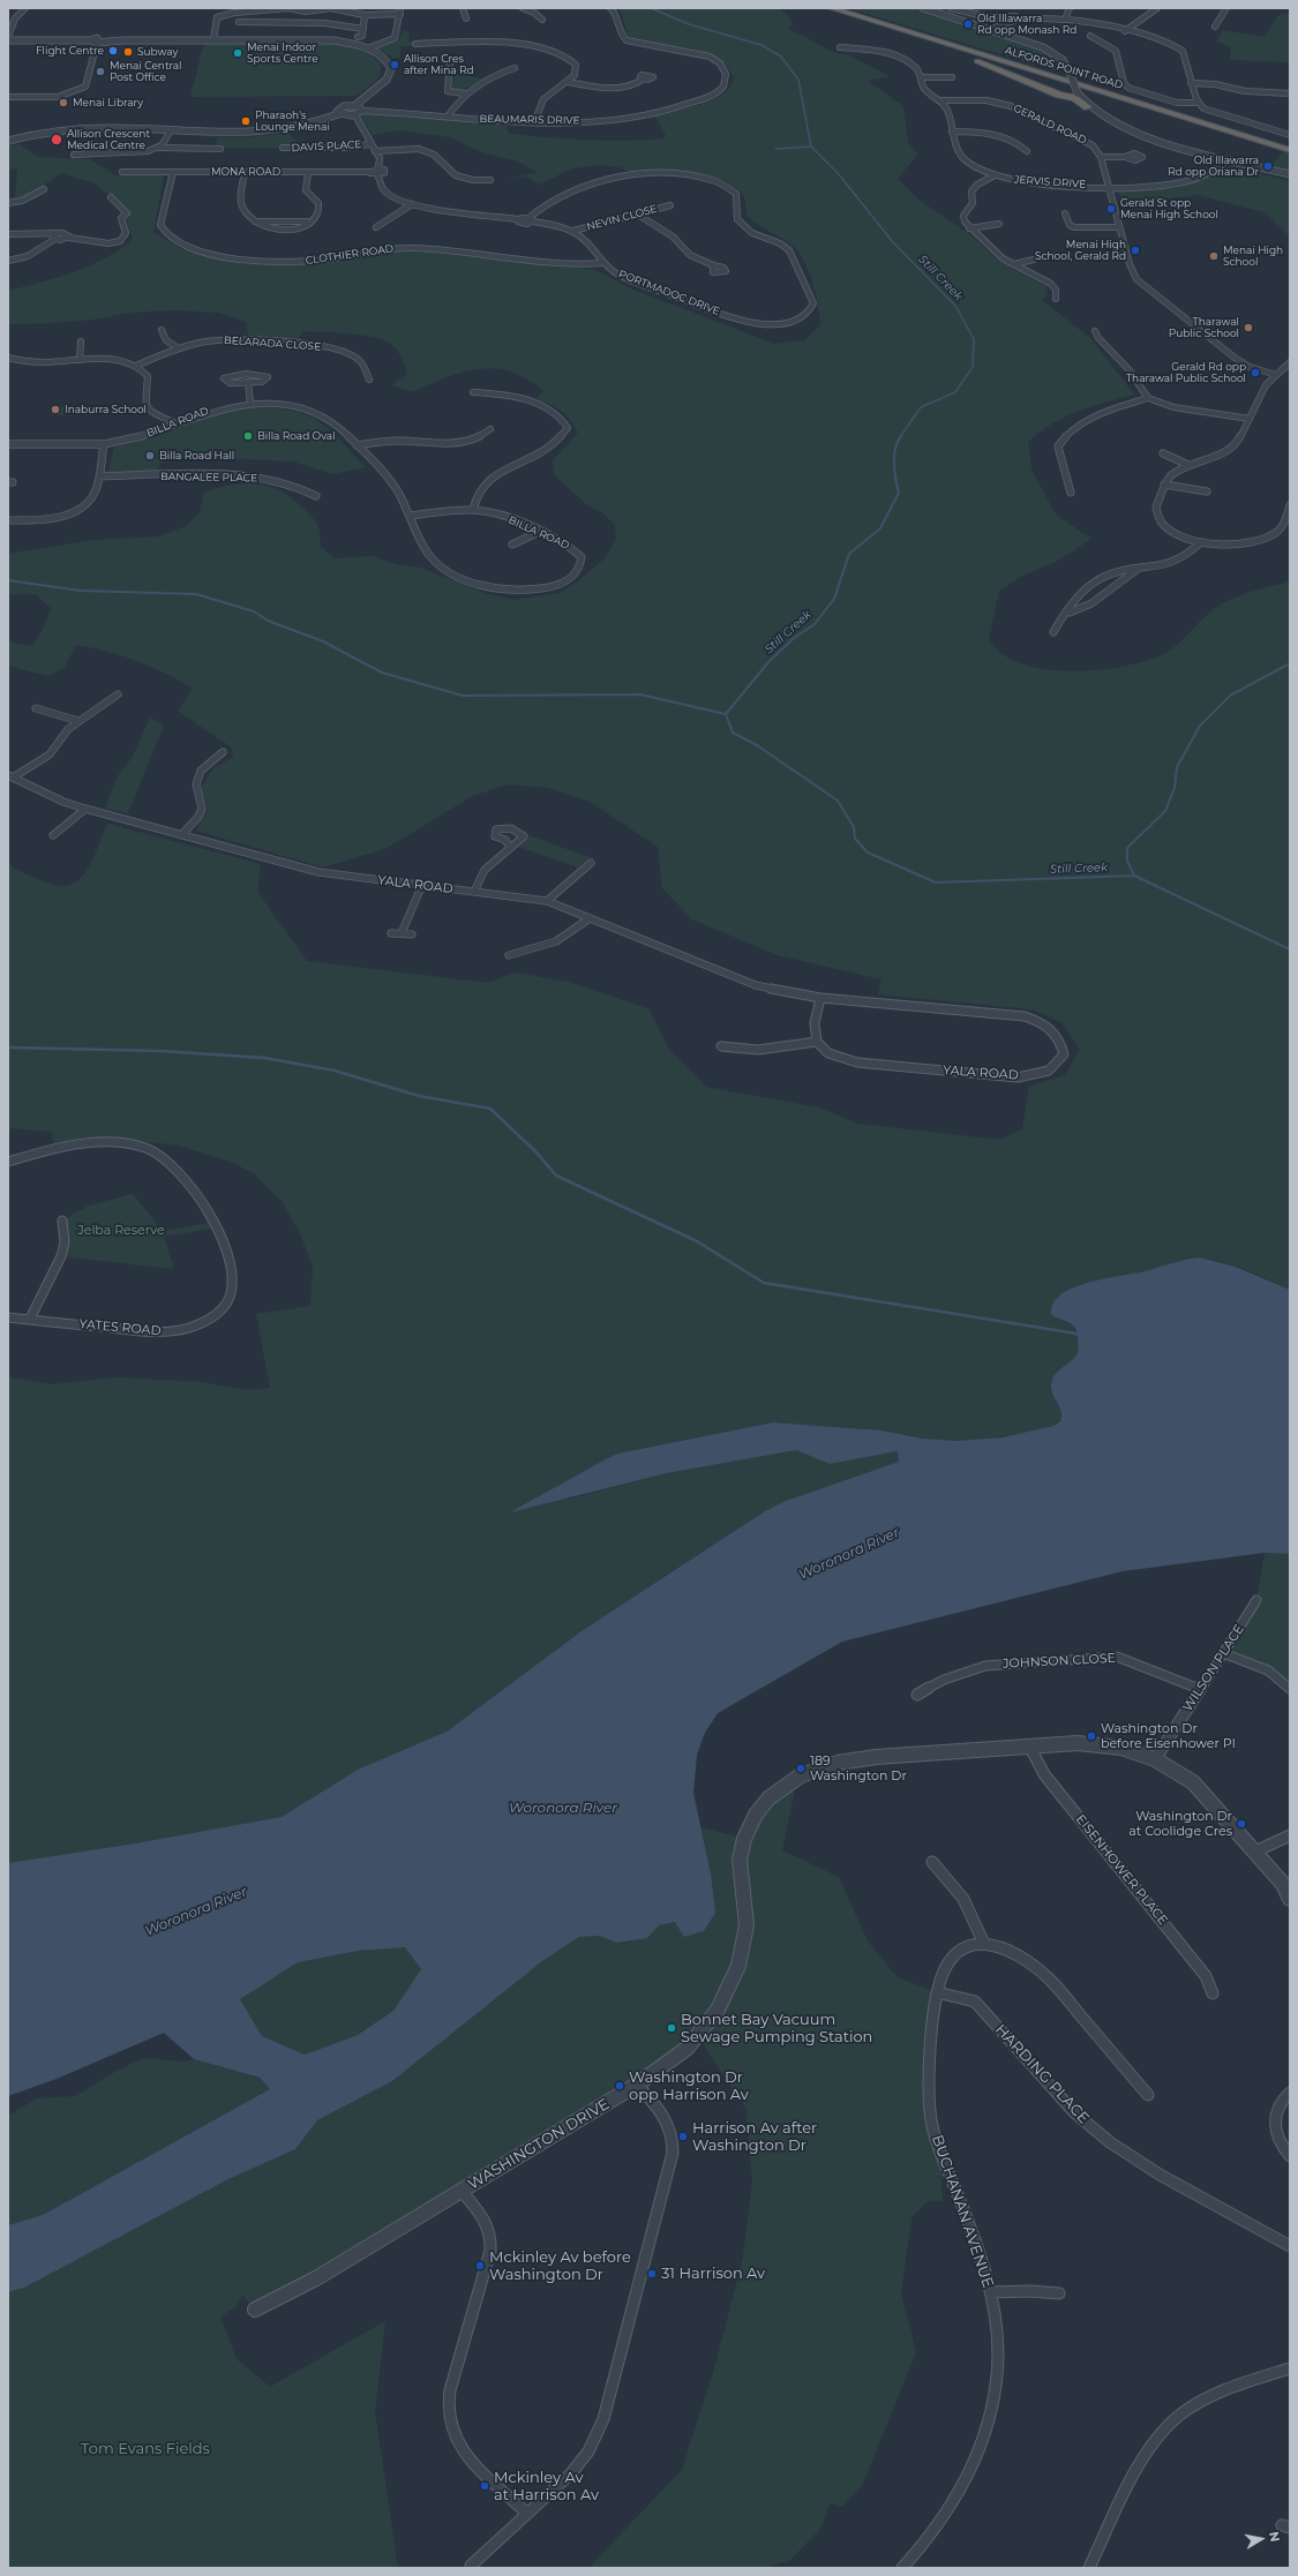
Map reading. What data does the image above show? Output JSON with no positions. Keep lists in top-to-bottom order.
{
  "streets": {
    "highway": ["ALFORDS POINT ROAD"],
    "street": [
      "BEAUMARIS DRIVE",
      "GERALD ROAD",
      "DAVIS PLACE",
      "MONA ROAD",
      "JERVIS DRIVE",
      "NEVIN CLOSE",
      "CLOTHIER ROAD",
      "PORTMADOC DRIVE",
      "BELARADA CLOSE",
      "BILLA ROAD",
      "BANGALEE PLACE",
      "YALA ROAD",
      "YATES ROAD",
      "JOHNSON CLOSE",
      "WILSON PLACE",
      "EISENHOWER PLACE",
      "HARDING PLACE",
      "WASHINGTON DRIVE",
      "BUCHANAN AVENUE"
    ]
  },
  "crossings": [
    ["GERALD ROAD", "JERVIS DRIVE"],
    ["MONA ROAD", "CLOTHIER ROAD"],
    ["NEVIN CLOSE", "PORTMADOC DRIVE"],
    ["CLOTHIER ROAD", "PORTMADOC DRIVE"],
    ["JOHNSON CLOSE", "WILSON PLACE"],
    ["WILSON PLACE", "WASHINGTON DRIVE"],
    ["EISENHOWER PLACE", "WASHINGTON DRIVE"],
    ["HARDING PLACE", "BUCHANAN AVENUE"]
  ],
  "water": ["Still Creek", "Woronora River"],
  "parks": ["Jelba Reserve", "Tom Evans Fields"],
  "places": [
    "Old Illawarra Rd opp Monash Rd",
    "Flight Centre",
    "Subway",
    "Menai Indoor Sports Centre",
    "Allison Cres after Mina Rd",
    "Menai Central Post Office",
    "Menai Library",
    "Pharaoh's Lounge Menai",
    "Allison Crescent Medical Centre",
    "Old Illawarra Rd opp Oriana Dr",
    "Gerald St opp Menai High School",
    "Menai High School, Gerald Rd",
    "Menai High School",
    "Tharawal Public School",
    "Gerald Rd opp Tharawal Public School",
    "Inaburra School",
    "Billa Road Oval",
    "Billa Road Hall",
    "Washington Dr before Eisenhower Pl",
    "189 Washington Dr",
    "Washington Dr at Coolidge Cres",
    "Bonnet Bay Vacuum Sewage Pumping Station",
    "Washington Dr opp Harrison Av",
    "Harrison Av after Washington Dr",
    "Mckinley Av before Washington Dr",
    "31 Harrison Av",
    "Mckinley Av at Harrison Av"
  ],
  "north": "right"
}
